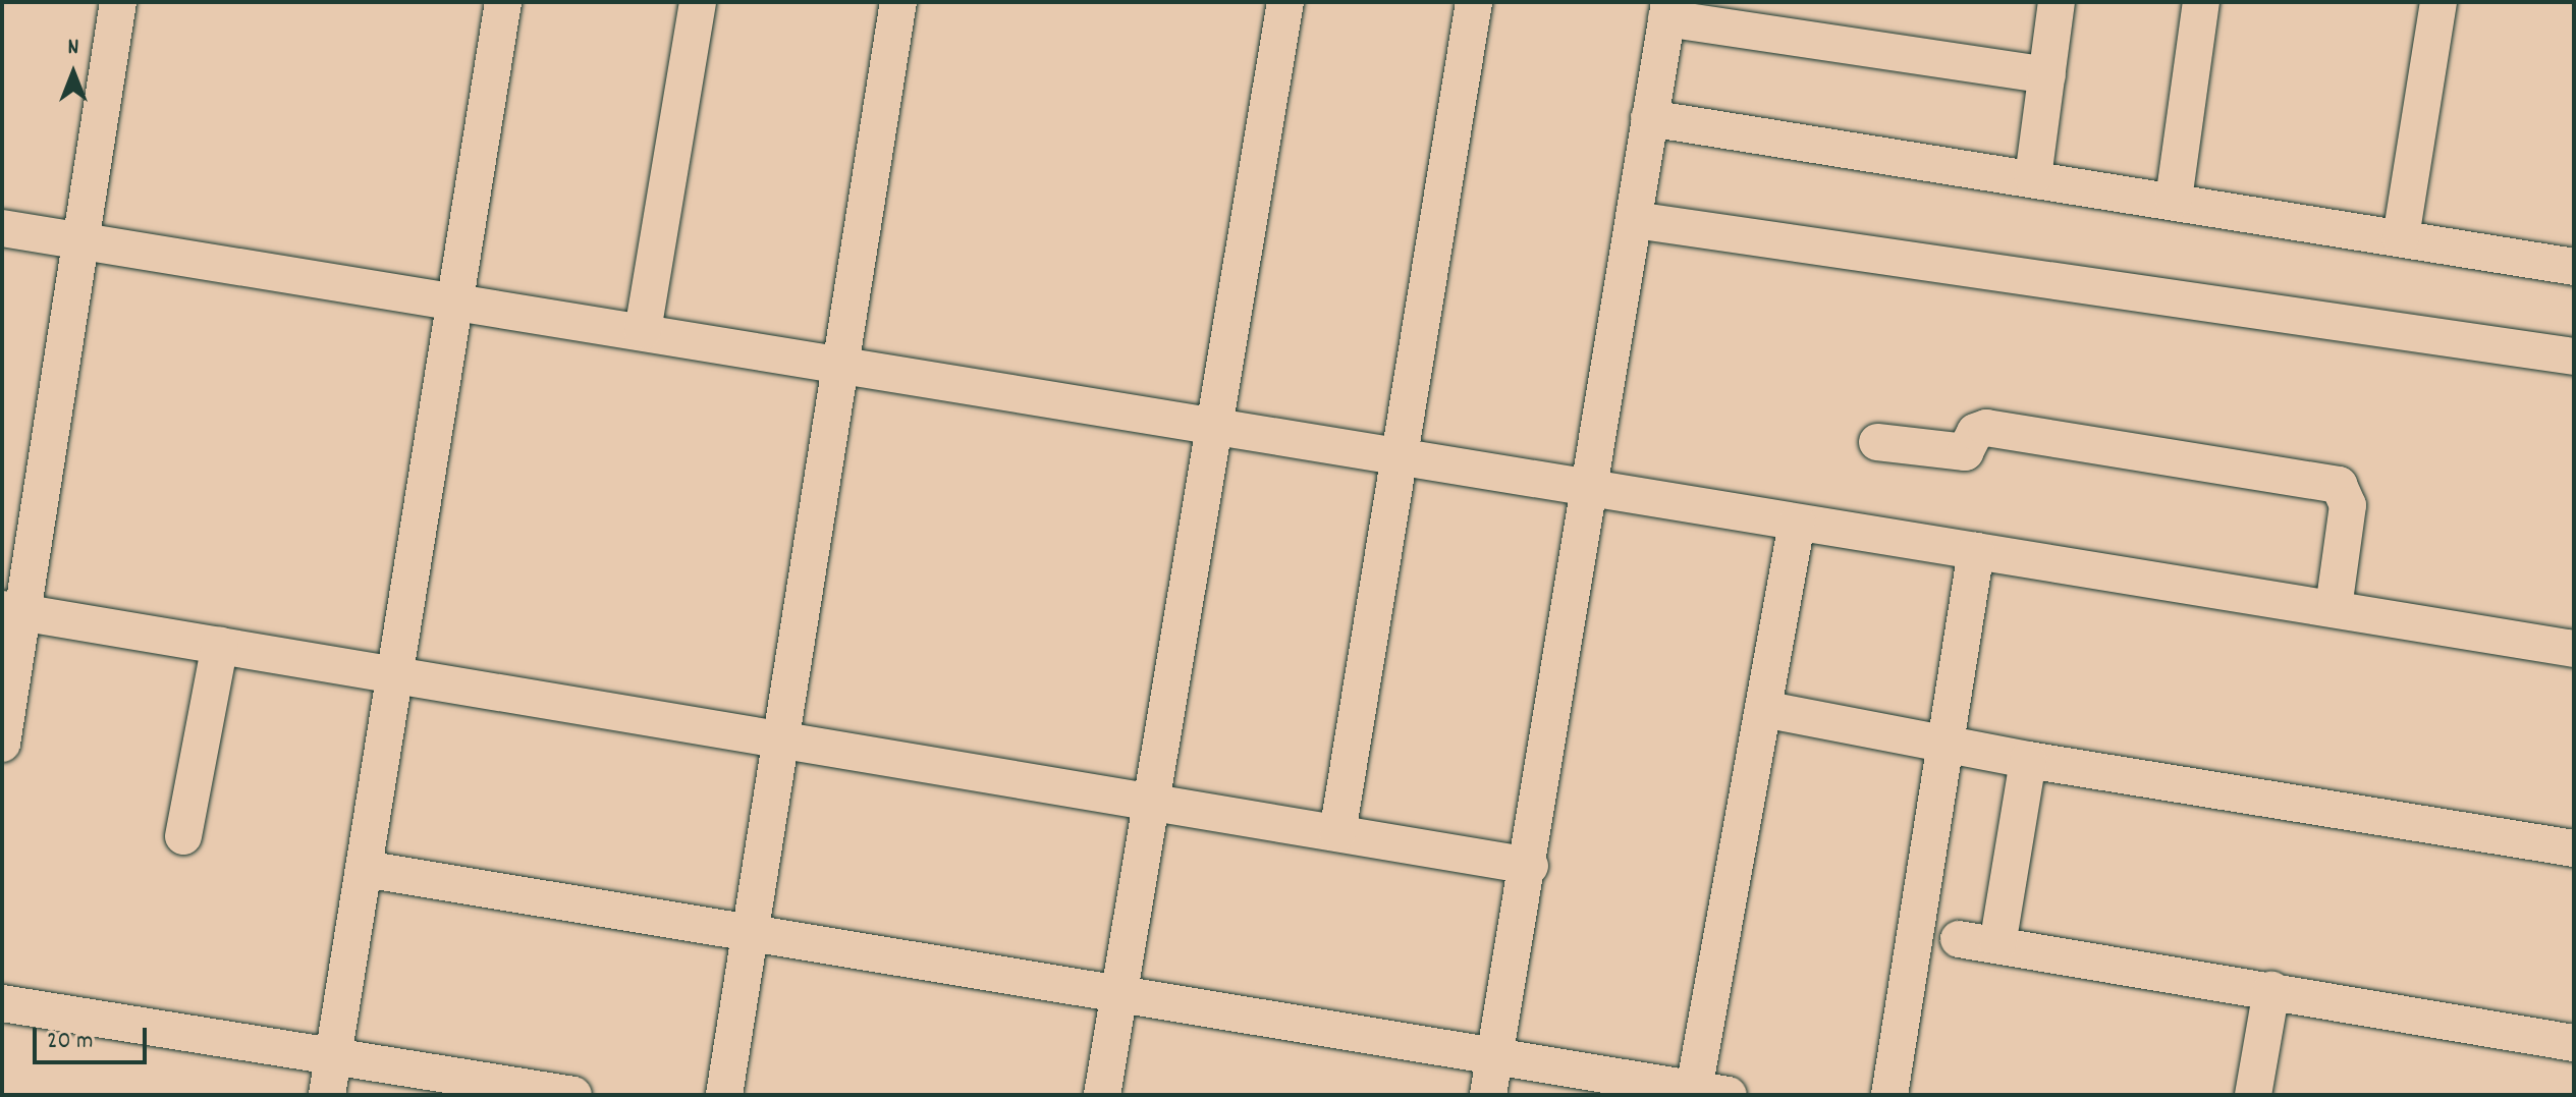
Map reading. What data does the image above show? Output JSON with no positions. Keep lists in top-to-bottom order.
{
  "scale_bar": "20 m",
  "north": "top"
}
